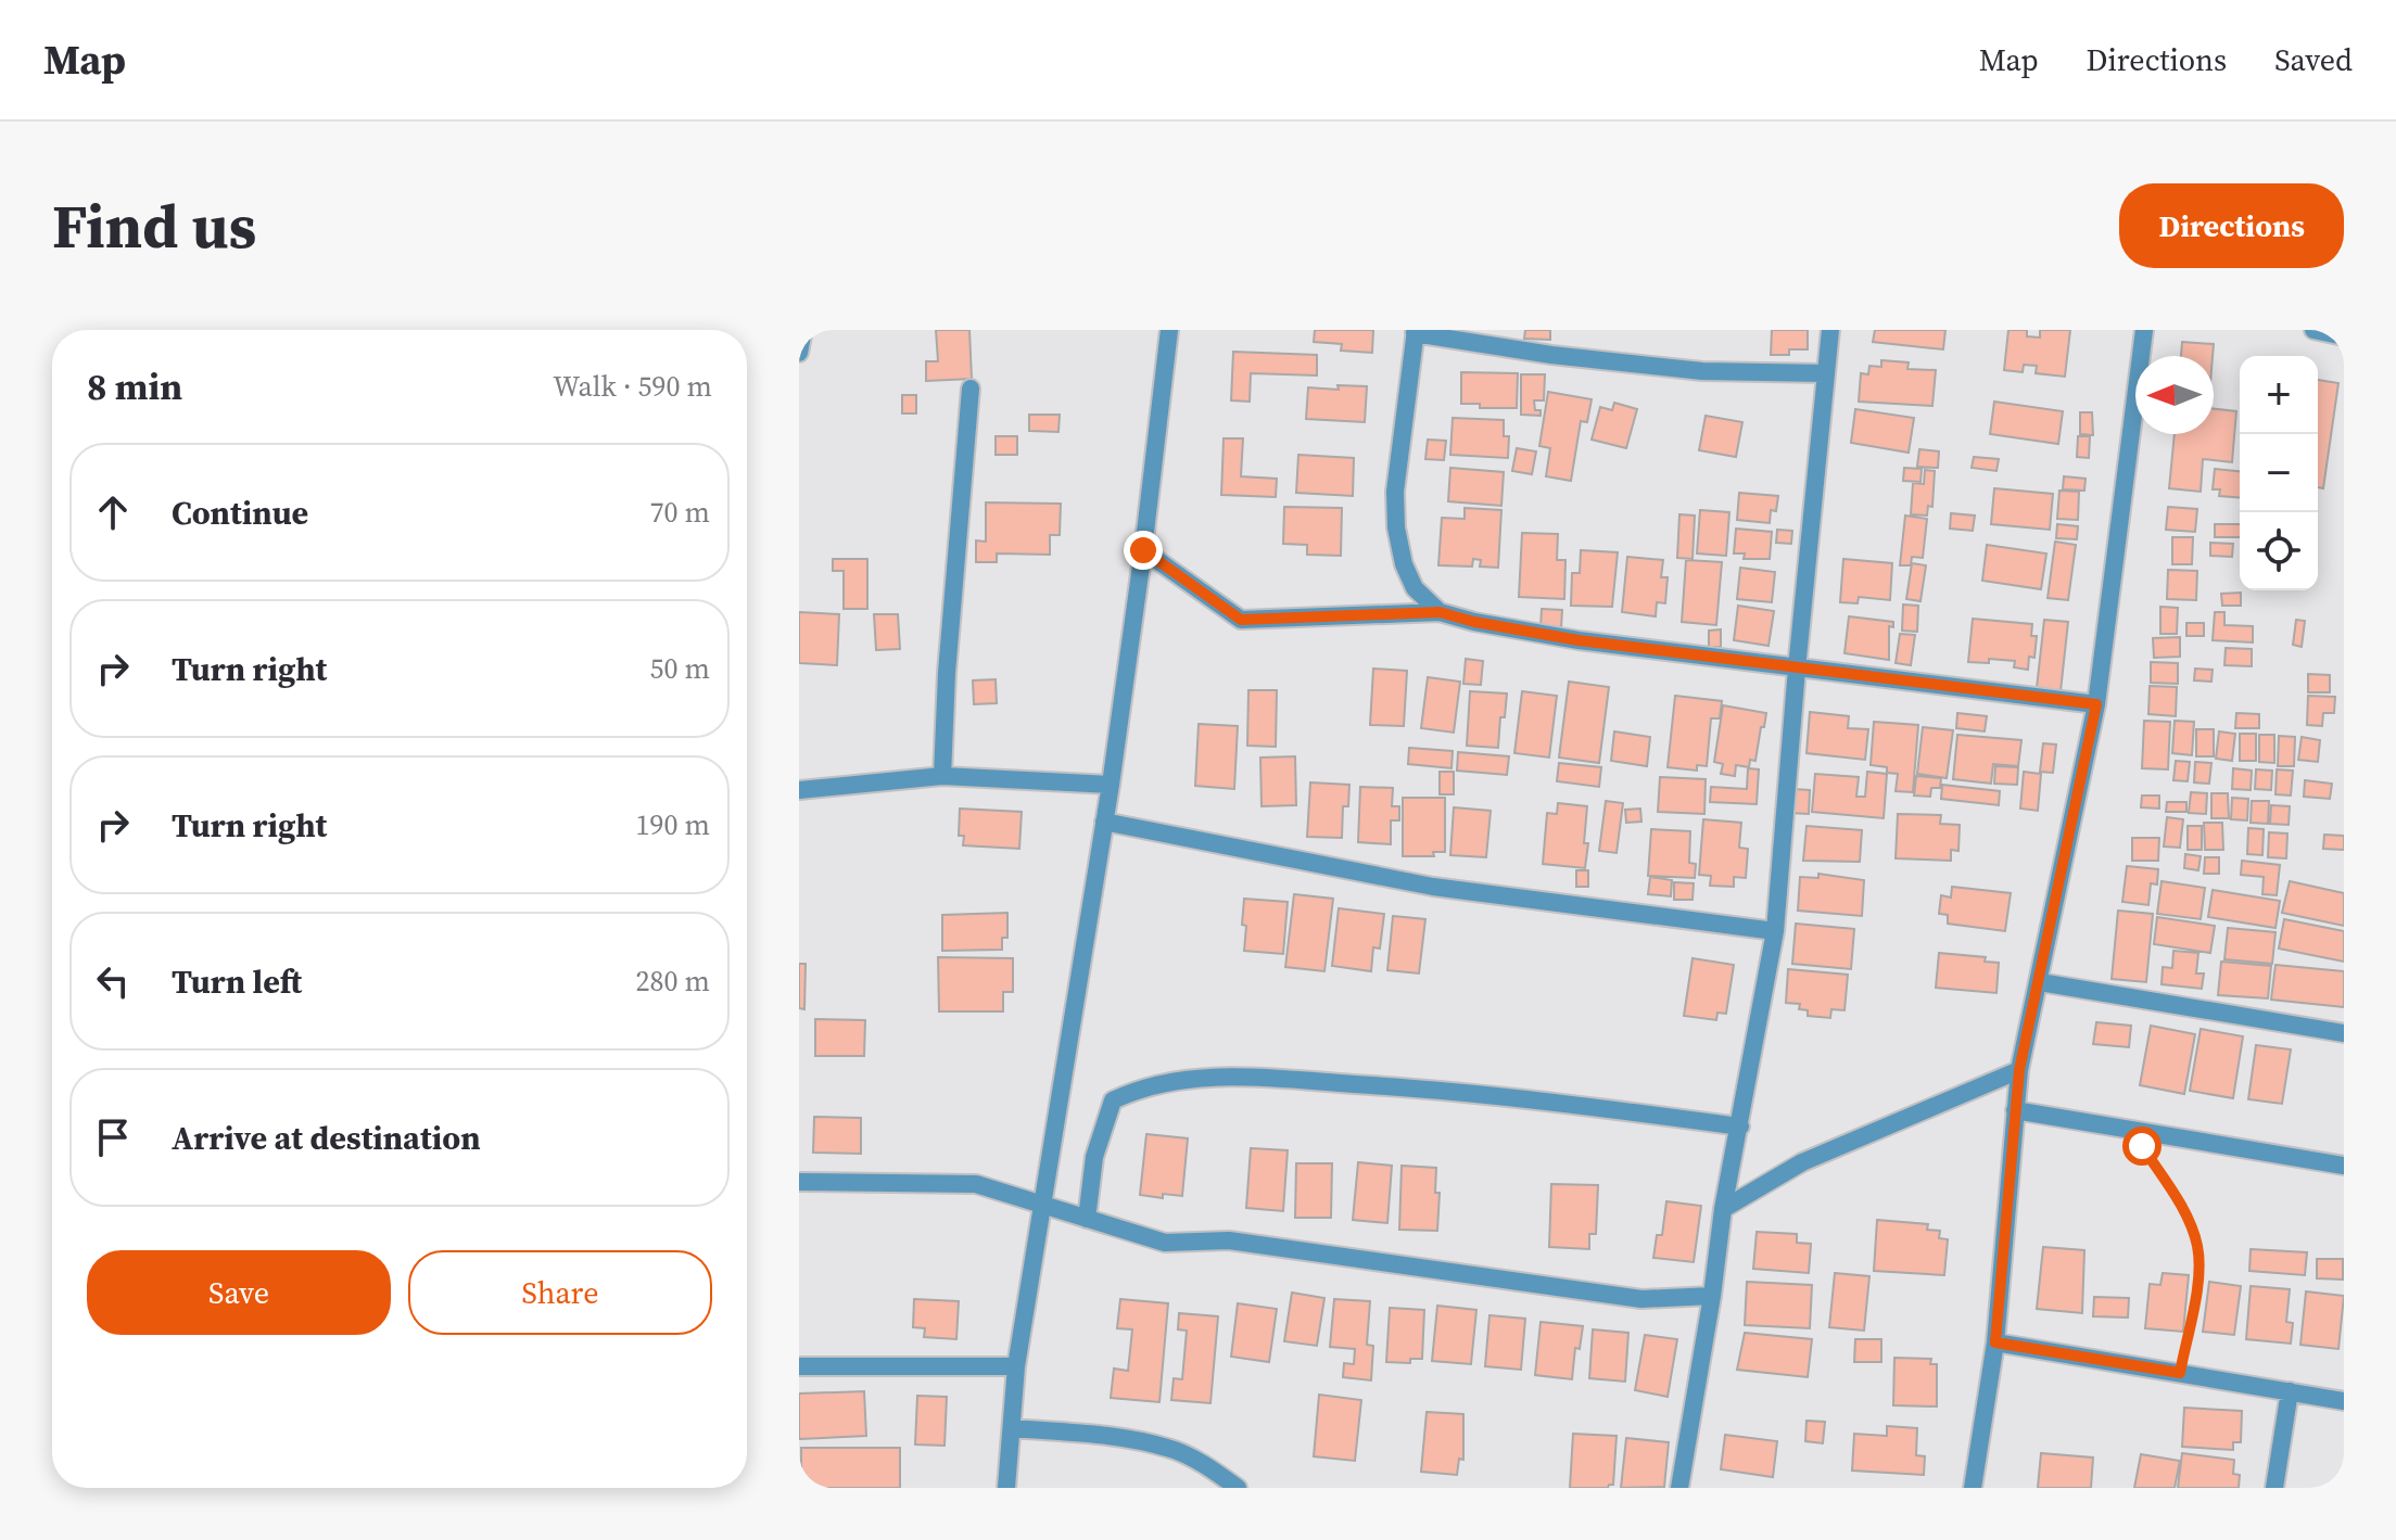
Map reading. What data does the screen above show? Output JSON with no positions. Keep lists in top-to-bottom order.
{
  "north": "left",
  "page": {
    "header": "Map",
    "nav": ["Map", "Directions", "Saved"],
    "buttons": [
      "Directions",
      ["Save", "Share"]
    ],
    "title": "Find us",
    "heading": ["8 min", "Walk · 590 m"],
    "map_buttons": ["+", "−"],
    "list": [
      ["Continue", "70 m"],
      ["Turn right", "50 m"],
      ["Turn right", "190 m"],
      ["Turn left", "280 m"],
      "Arrive at destination"
    ]
  }
}
